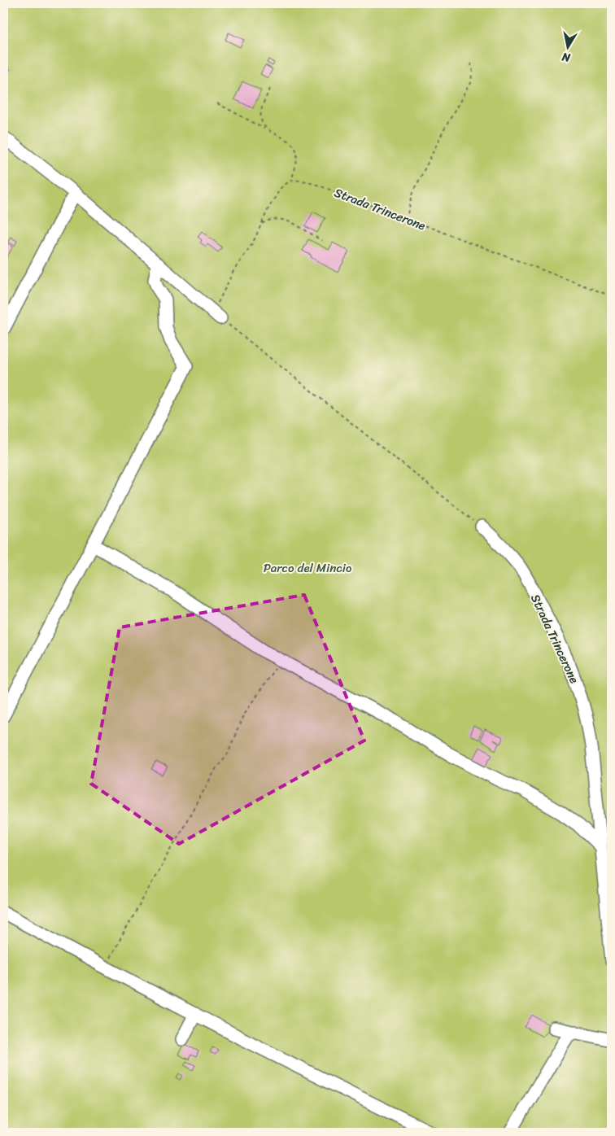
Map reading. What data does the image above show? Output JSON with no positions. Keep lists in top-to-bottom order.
{
  "streets": {
    "street": ["Strada Trincerone"]
  },
  "parks": ["Parco del Mincio"],
  "north": "bottom"
}
